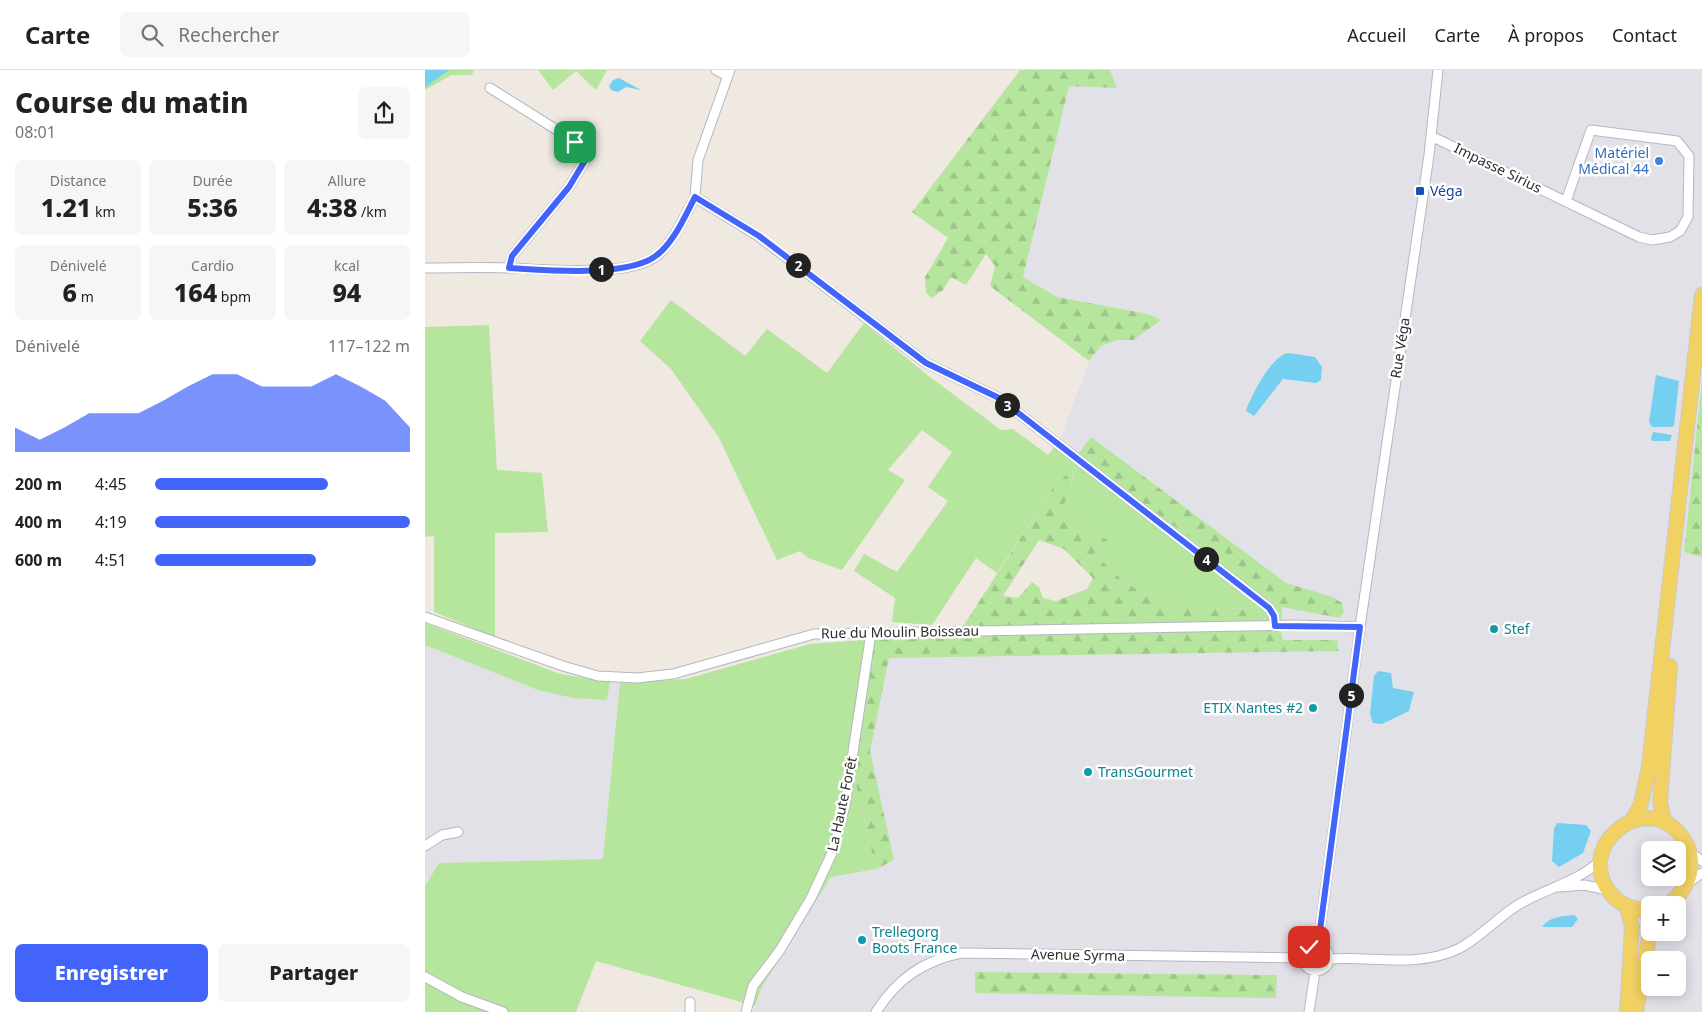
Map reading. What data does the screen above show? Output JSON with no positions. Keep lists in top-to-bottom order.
{
  "streets": {
    "street": [
      "Impasse Sirius",
      "Rue Véga",
      "Rue du Moulin Boisseau",
      "La Haute Forêt",
      "Avenue Syrma"
    ]
  },
  "crossings": [
    ["Impasse Sirius", "Rue Véga"],
    ["Rue Véga", "Rue du Moulin Boisseau"],
    ["Rue Véga", "Avenue Syrma"],
    ["Rue du Moulin Boisseau", "La Haute Forêt"]
  ],
  "places": {
    "other": [
      "Matériel Médical 44",
      "Stef",
      "ETIX Nantes #2",
      "TransGourmet",
      "Trellegorg Boots France"
    ],
    "transit": ["Véga"]
  },
  "page": {
    "header": "Carte",
    "search": "Rechercher",
    "nav": [
      "Accueil",
      "Carte",
      "À propos",
      "Contact"
    ],
    "heading": ["Course du matin", "08:01"],
    "stats": [
      ["Distance", "1.21 km"],
      ["Durée", "5:36"],
      ["Allure", "4:38 /km"],
      ["Dénivelé", "6 m"],
      ["Cardio", "164 bpm"],
      ["kcal", "94"]
    ],
    "pins": [
      "2",
      "1",
      "3",
      "4",
      "5"
    ],
    "chart": ["Dénivelé", "117–122 m"],
    "list": [
      {
        "name": "200 m",
        "note": "4:45"
      },
      {
        "name": "400 m",
        "note": "4:19"
      },
      {
        "name": "600 m",
        "note": "4:51"
      }
    ],
    "map_buttons": ["+", "−"],
    "buttons": ["Enregistrer", "Partager"]
  }
}
